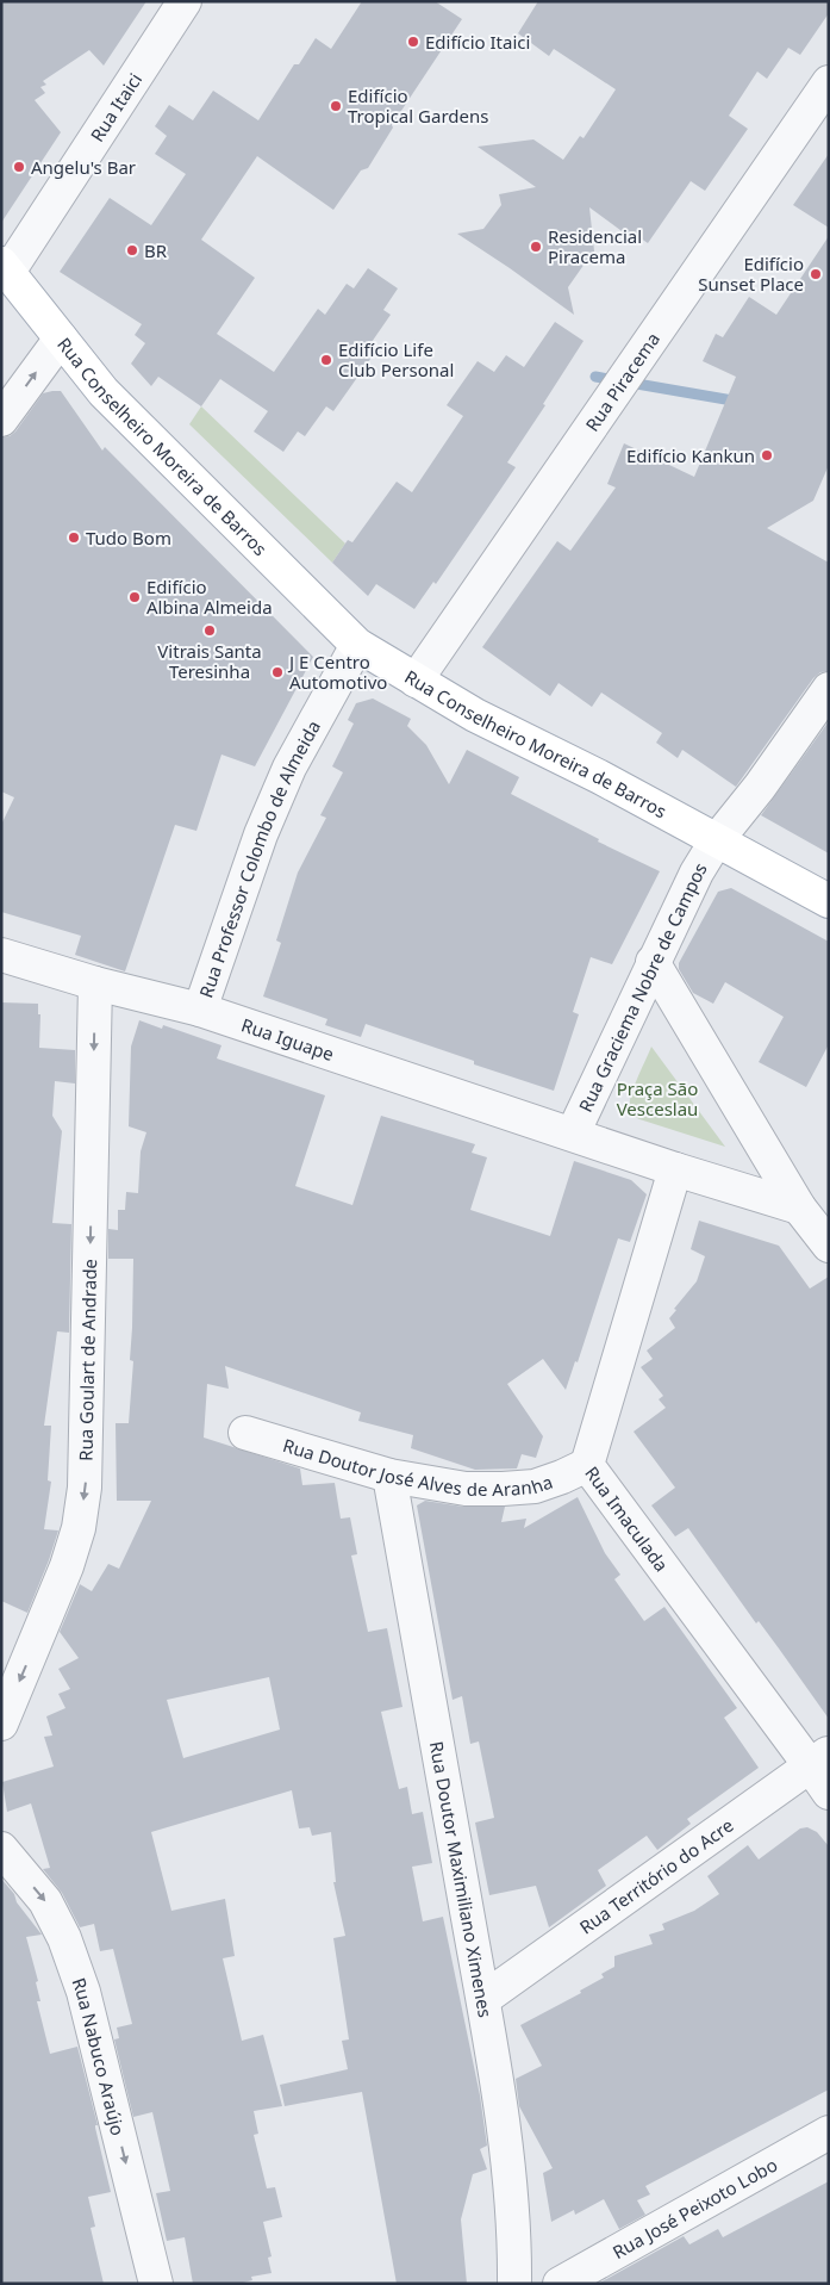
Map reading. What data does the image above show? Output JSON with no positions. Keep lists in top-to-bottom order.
{
  "streets": {
    "main road": ["Rua Conselheiro Moreira de Barros"],
    "street": [
      "Rua Itaici",
      "Rua Piracema",
      "Rua Professor Colombo de Almeida",
      "Rua Graciema Nobre de Campos",
      "Rua Iguape",
      "Rua Goulart de Andrade",
      "Rua Doutor José Alves de Aranha",
      "Rua Imaculada",
      "Rua Território do Acre",
      "Rua Doutor Maximiliano Ximenes",
      "Rua Nabuco Araújo",
      "Rua José Peixoto Lobo"
    ]
  },
  "crossings": [
    ["Rua Itaici", "Rua Conselheiro Moreira de Barros"],
    ["Rua Piracema", "Rua Conselheiro Moreira de Barros"],
    ["Rua Conselheiro Moreira de Barros", "Rua Professor Colombo de Almeida"],
    ["Rua Conselheiro Moreira de Barros", "Rua Graciema Nobre de Campos"],
    ["Rua Professor Colombo de Almeida", "Rua Iguape"],
    ["Rua Graciema Nobre de Campos", "Rua Iguape"],
    ["Rua Iguape", "Rua Goulart de Andrade"],
    ["Rua Doutor José Alves de Aranha", "Rua Imaculada"],
    ["Rua Doutor José Alves de Aranha", "Rua Doutor Maximiliano Ximenes"],
    ["Rua Imaculada", "Rua Território do Acre"],
    ["Rua Território do Acre", "Rua Doutor Maximiliano Ximenes"]
  ],
  "one_way": ["Rua Goulart de Andrade", "Rua Nabuco Araújo"],
  "parks": ["Praça São Vesceslau"],
  "places": [
    "Edifício Itaici",
    "Edifício Tropical Gardens",
    "Angelu's Bar",
    "Residencial Piracema",
    "BR",
    "Edifício Sunset Place",
    "Edifício Life Club Personal",
    "Edifício Kankun",
    "Tudo Bom",
    "Edifício Albina Almeida",
    "Vitrais Santa Teresinha",
    "J E Centro Automotivo"
  ]
}
